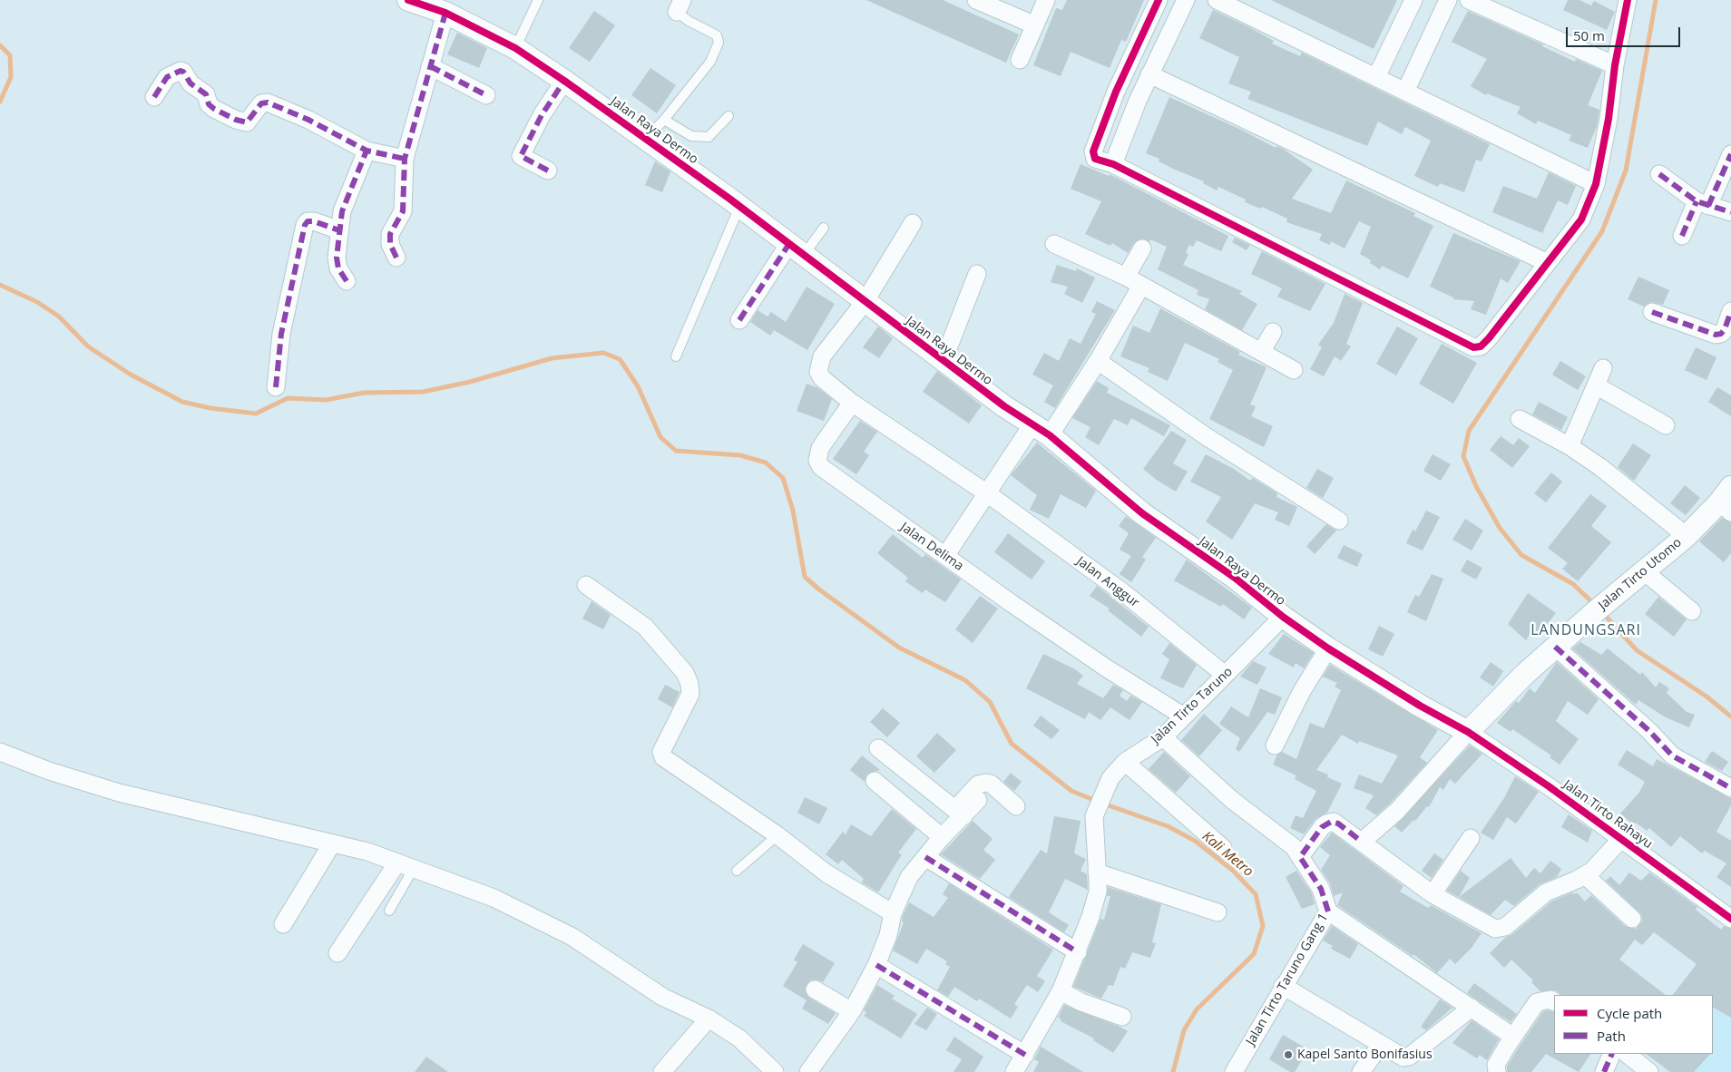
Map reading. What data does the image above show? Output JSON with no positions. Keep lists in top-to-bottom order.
{
  "streets": {
    "street": [
      "Jalan Raya Dermo",
      "Jalan Delima",
      "Jalan Tirto Utomo",
      "Jalan Anggur",
      "Jalan Tirto Taruno",
      "Jalan Tirto Rahayu",
      "Jalan Tirto Taruno Gang 1"
    ]
  },
  "crossings": [
    ["Jalan Raya Dermo", "Jalan Tirto Utomo"],
    ["Jalan Raya Dermo", "Jalan Anggur"],
    ["Jalan Raya Dermo", "Jalan Tirto Taruno"],
    ["Jalan Raya Dermo", "Jalan Tirto Rahayu"],
    ["Jalan Delima", "Jalan Anggur"],
    ["Jalan Delima", "Jalan Tirto Taruno"],
    ["Jalan Tirto Utomo", "Jalan Tirto Rahayu"],
    ["Jalan Anggur", "Jalan Tirto Taruno"],
    ["Jalan Tirto Taruno", "Jalan Tirto Taruno Gang 1"]
  ],
  "districts": ["LANDUNGSARI"],
  "water": ["Kali Metro"],
  "places": ["Kapel Santo Bonifasius"],
  "legend": ["Cycle path", "Path"],
  "scale_bar": "50 m"
}
